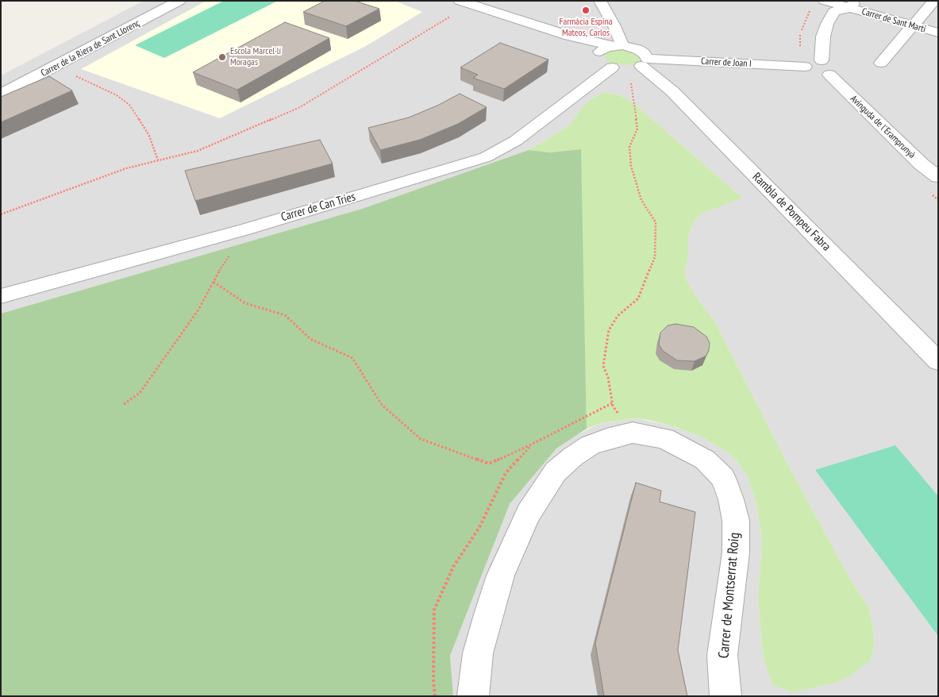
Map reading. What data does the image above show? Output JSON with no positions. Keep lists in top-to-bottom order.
{
  "streets": {
    "street": [
      "Carrer de Sant Martí",
      "Carrer de la Riera de Sant Llorenç",
      "Carrer de Joan I",
      "Avinguda de l'Eramprunyà",
      "Carrer de Can Tries",
      "Rambla de Pompeu Fabra",
      "Carrer de Montserrat Roig"
    ]
  },
  "crossings": [
    ["Carrer de Joan I", "Carrer de Can Tries"],
    ["Carrer de Joan I", "Rambla de Pompeu Fabra"],
    ["Carrer de Can Tries", "Rambla de Pompeu Fabra"]
  ],
  "places": ["Farmàcia Espina Mateos, Carlos", "Escola Marcel·lí Moragas"]
}
